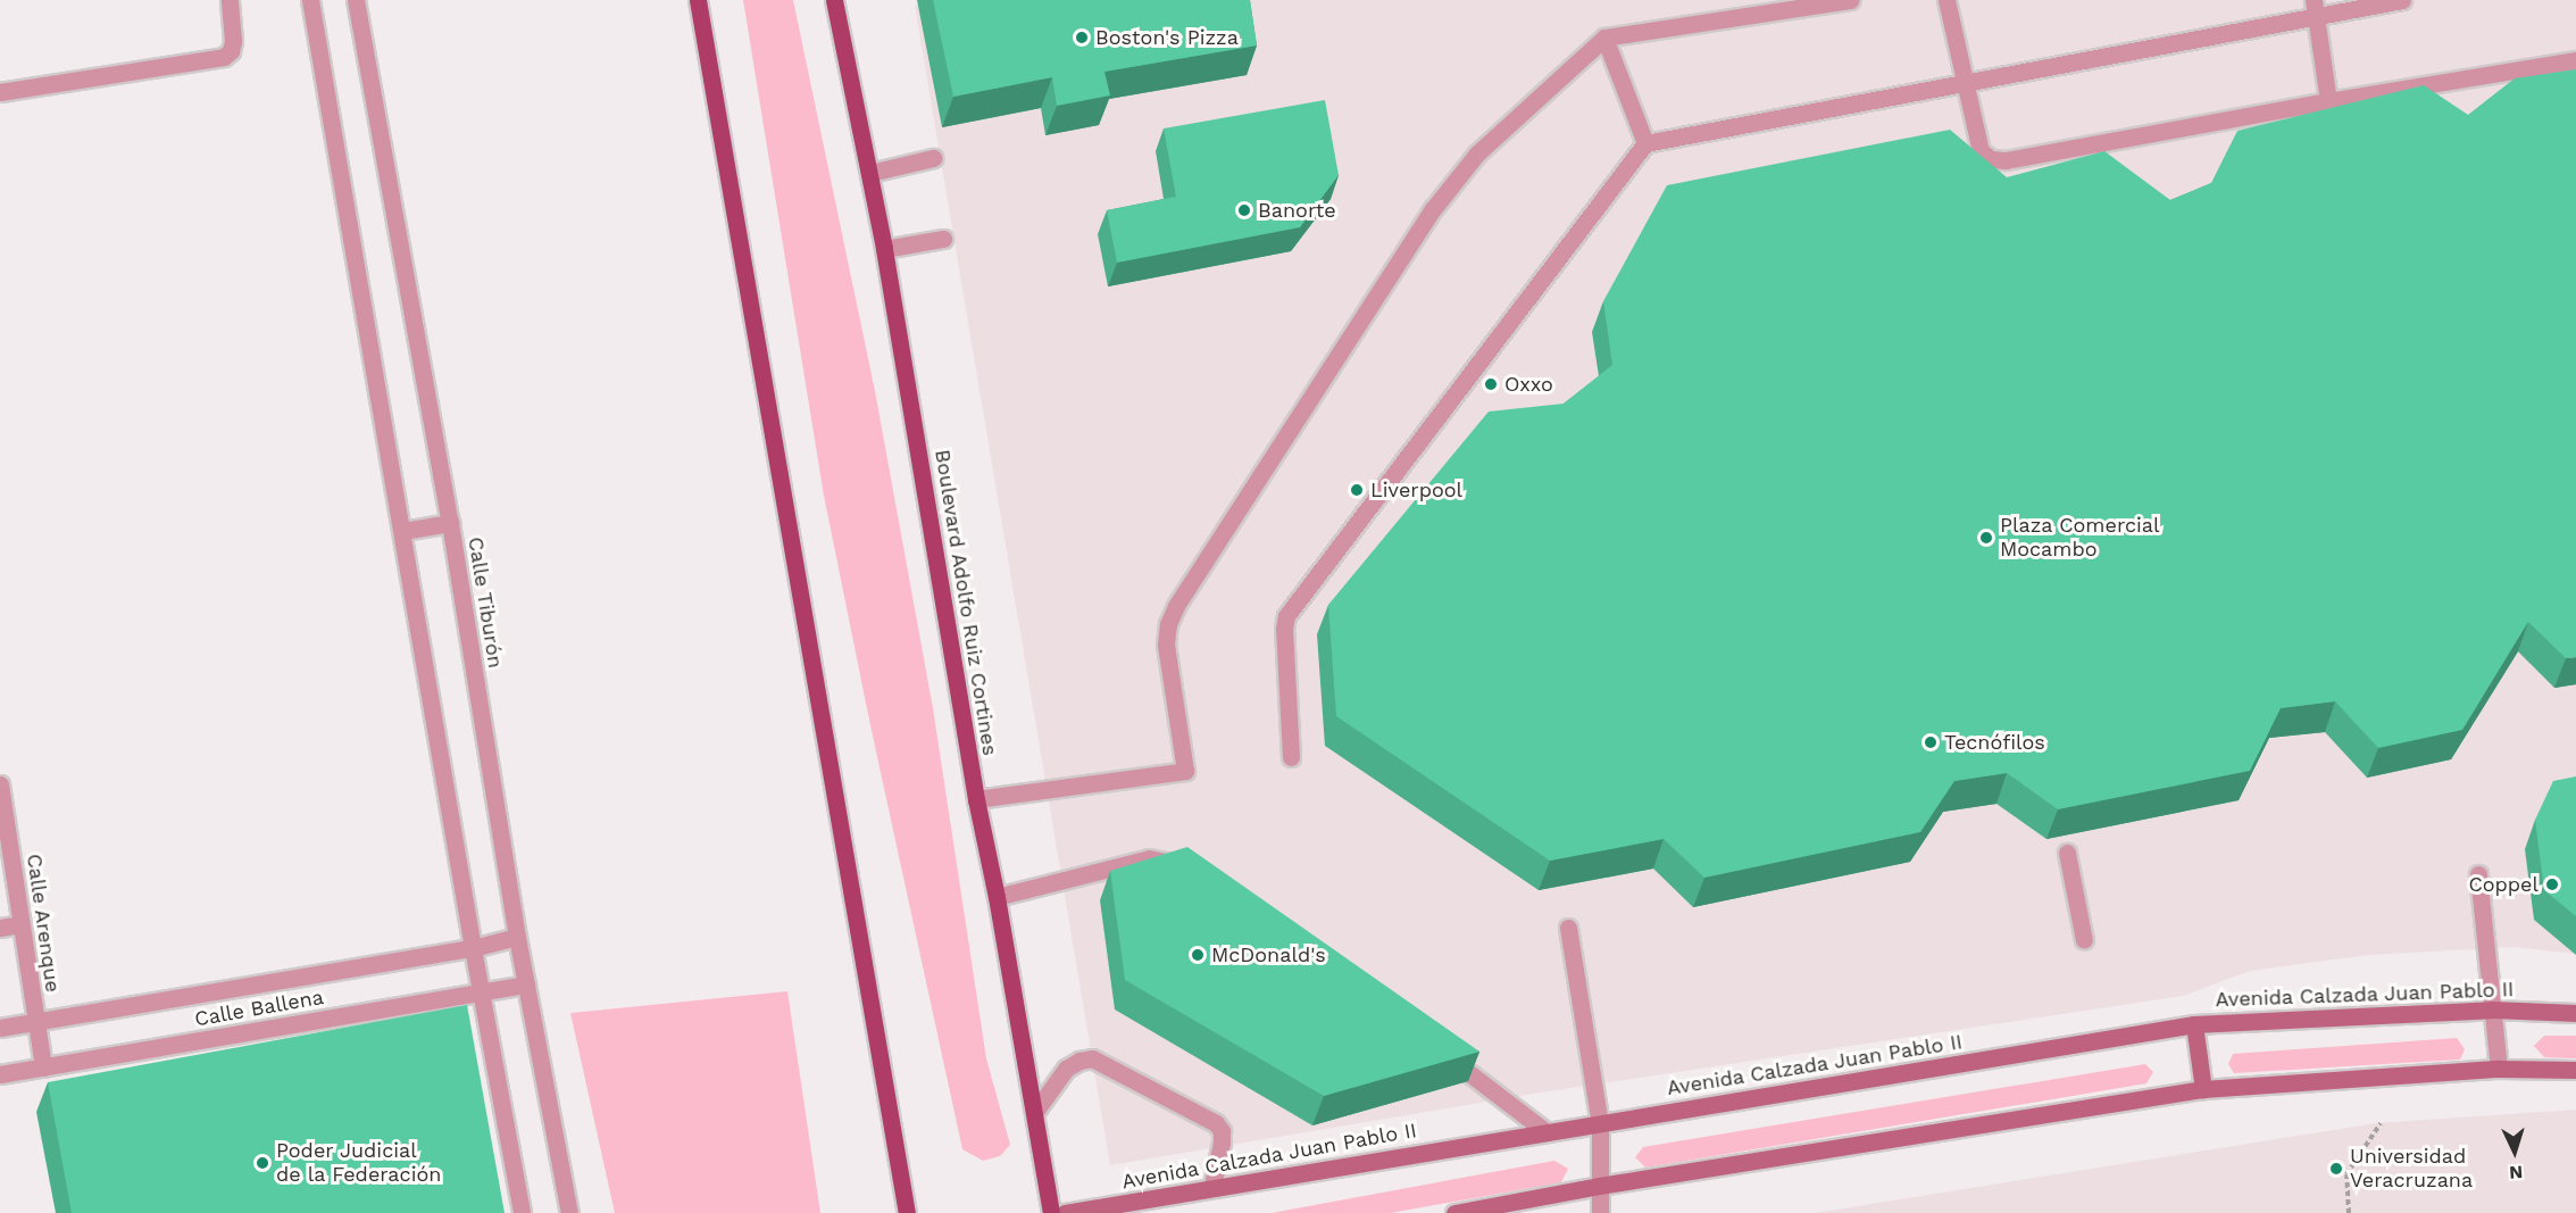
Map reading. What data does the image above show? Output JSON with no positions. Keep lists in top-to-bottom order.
{
  "streets": {
    "main road": ["Boulevard Adolfo Ruiz Cortines", "Avenida Calzada Juan Pablo II"],
    "street": ["Calle Tiburón", "Calle Arenque", "Calle Ballena"]
  },
  "crossings": [
    ["Calle Tiburón", "Calle Ballena"],
    ["Calle Arenque", "Calle Ballena"]
  ],
  "places": [
    "Boston's Pizza",
    "Banorte",
    "Oxxo",
    "Liverpool",
    "Plaza Comercial Mocambo",
    "Tecnófilos",
    "Coppel",
    "McDonald's",
    "Poder Judicial de la Federación",
    "Universidad Veracruzana"
  ],
  "north": "bottom"
}
